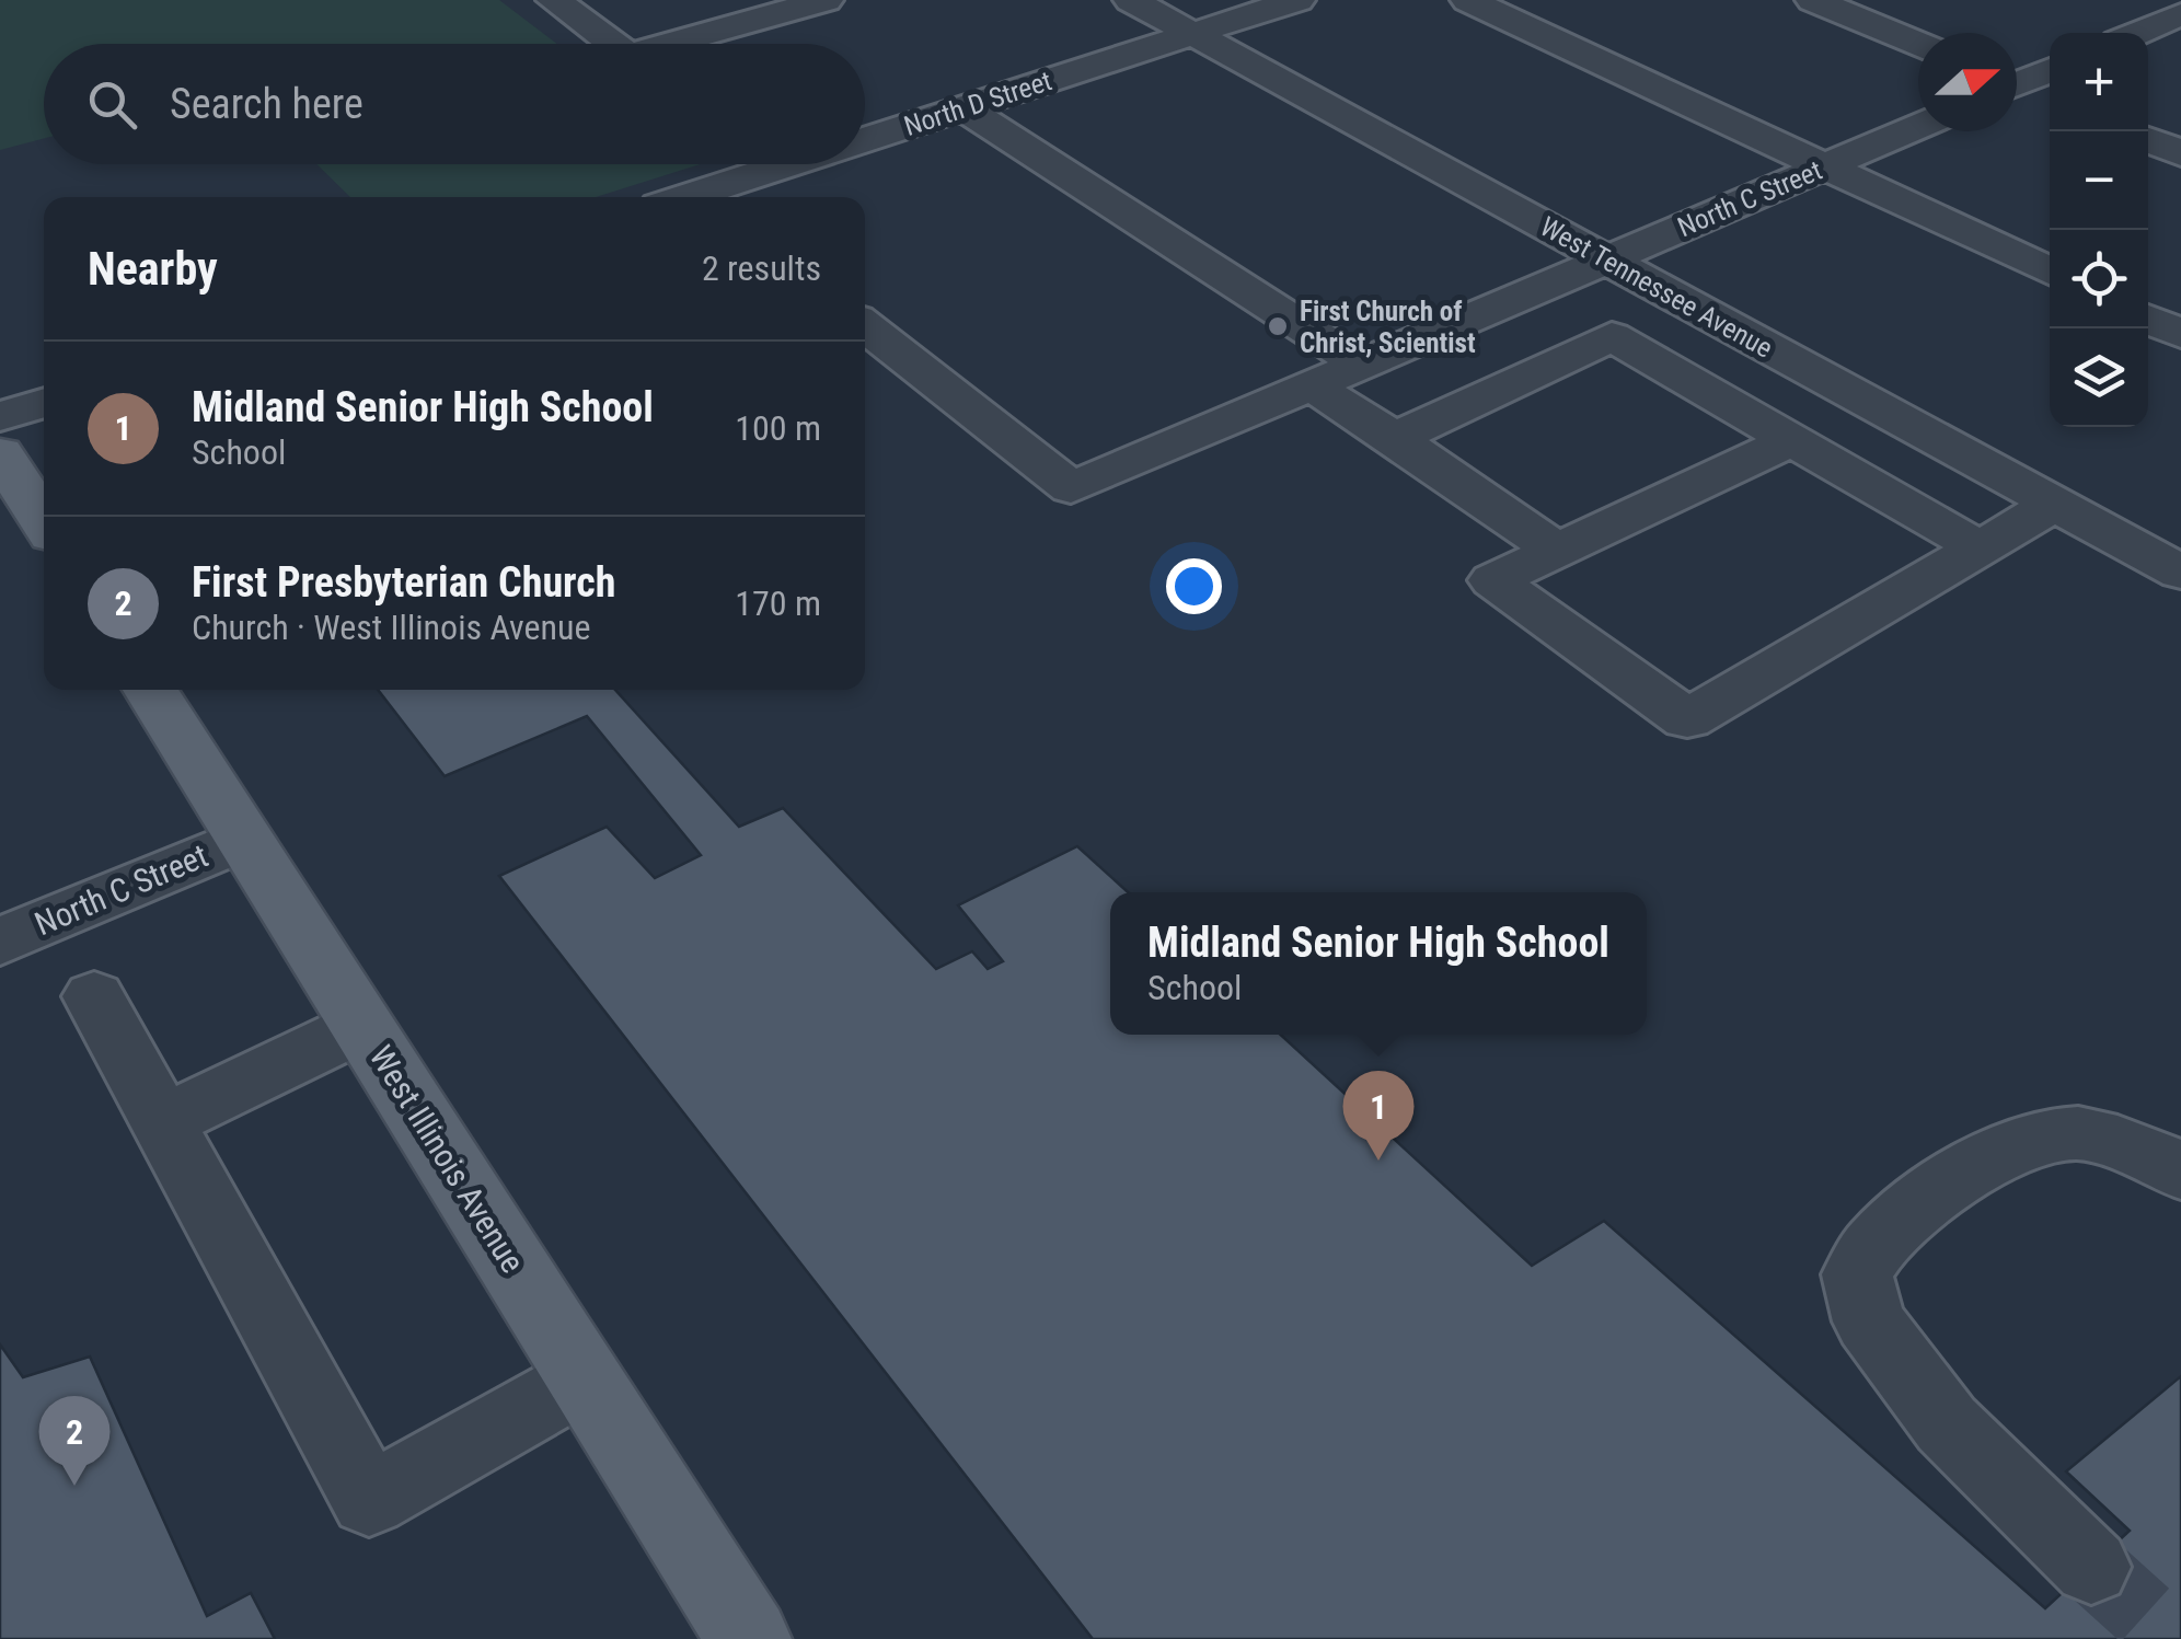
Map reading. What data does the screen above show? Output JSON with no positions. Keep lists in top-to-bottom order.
{
  "streets": {
    "main road": ["West Illinois Avenue"],
    "street": ["North D Street", "North C Street", "West Tennessee Avenue"]
  },
  "crossings": [
    ["North D Street", "West Tennessee Avenue"],
    ["North C Street", "West Tennessee Avenue"],
    ["North C Street", "West Illinois Avenue"]
  ],
  "places": ["First Church of Christ, Scientist"],
  "north": "right",
  "page": {
    "map_buttons": ["+", "−"],
    "search": "Search here",
    "heading": ["Nearby", "2 results"],
    "list": [
      {
        "mark": "1",
        "name": "Midland Senior High School",
        "note": "School",
        "value": "100 m"
      },
      {
        "mark": "2",
        "name": "First Presbyterian Church",
        "note": "Church · West Illinois Avenue",
        "value": "170 m"
      }
    ],
    "popup": ["Midland Senior High School", "School"],
    "pins": ["1", "2"]
  }
}
